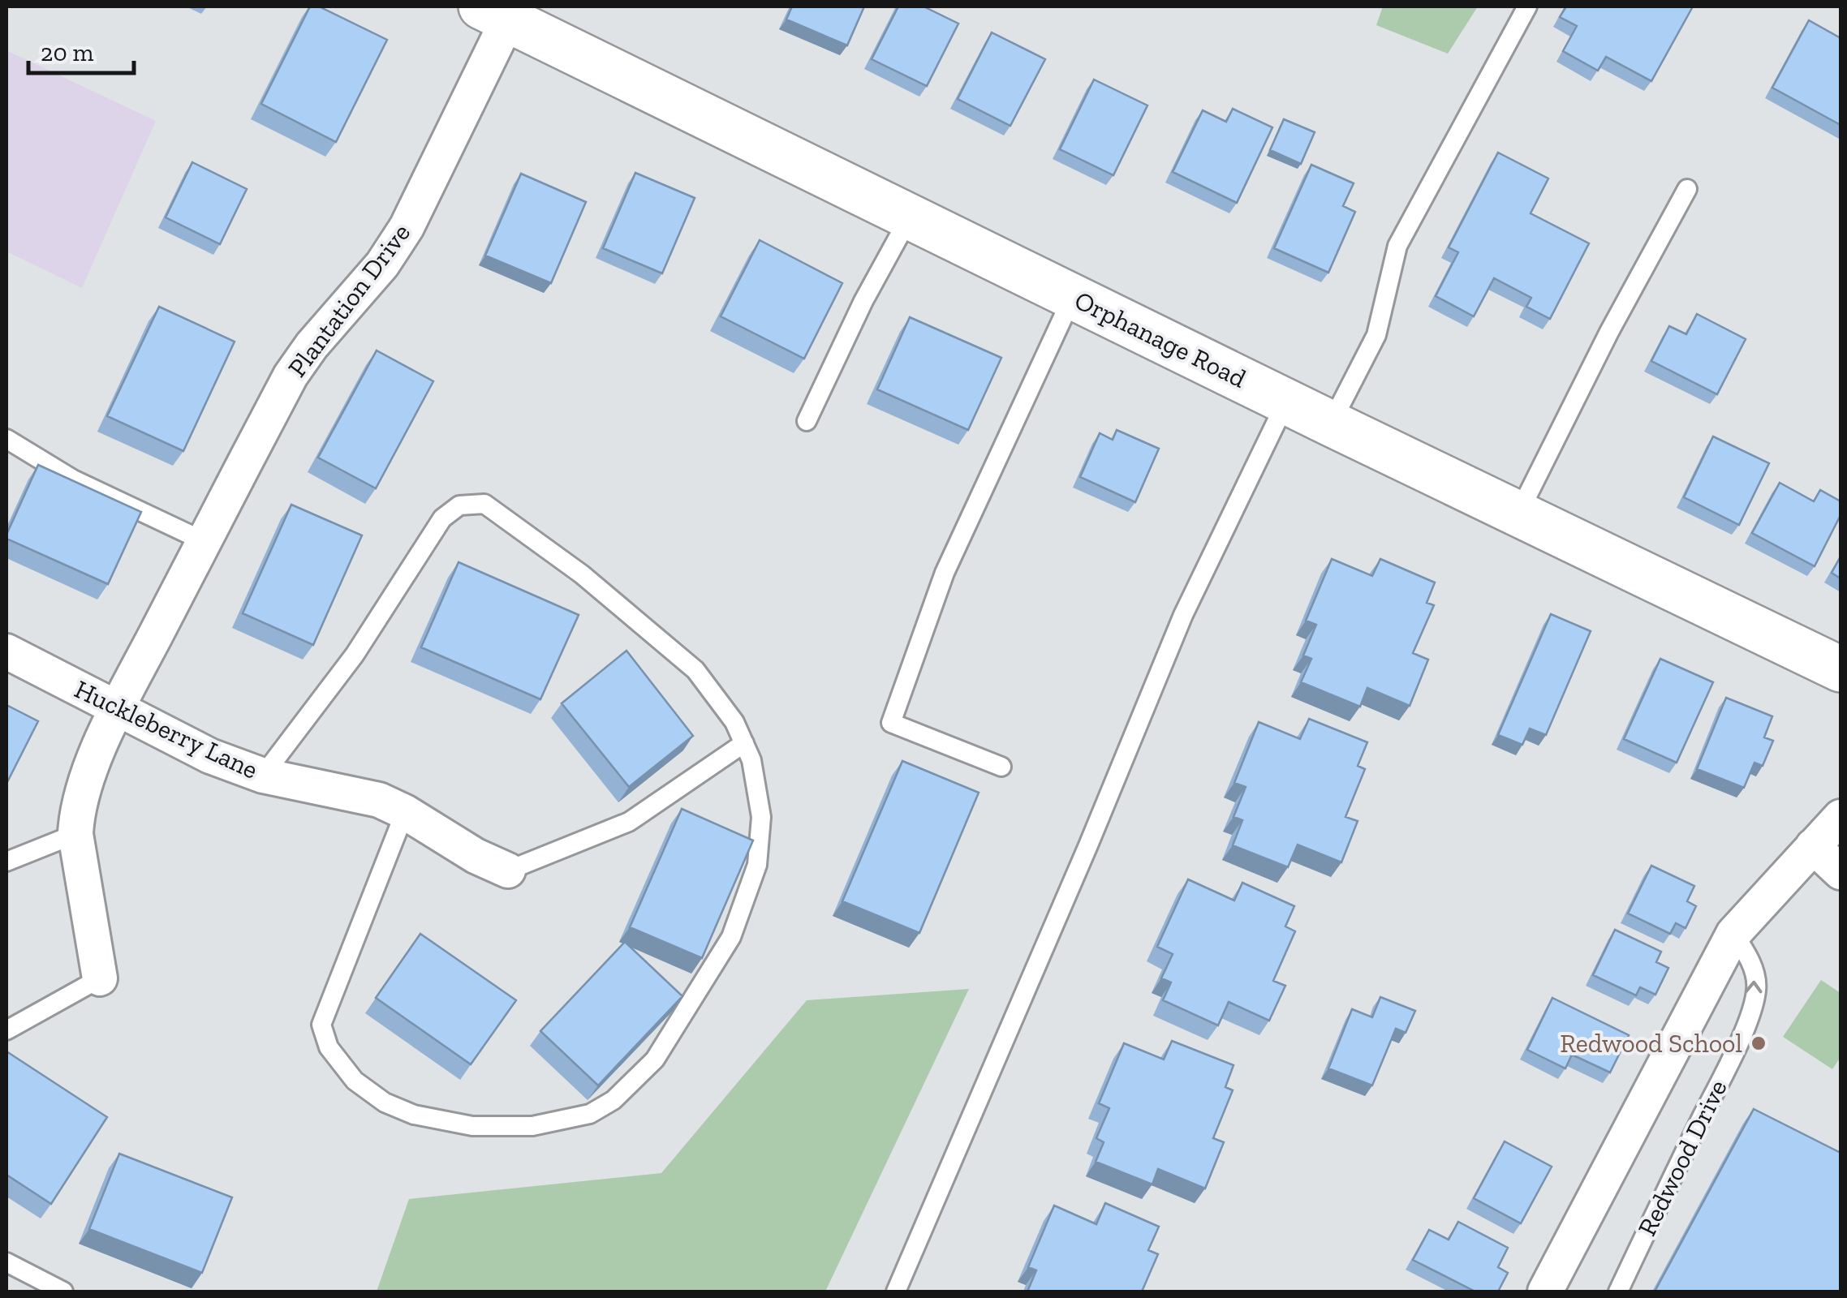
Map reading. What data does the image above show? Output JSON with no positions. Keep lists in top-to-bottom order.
{
  "streets": {
    "main road": ["Orphanage Road"],
    "street": ["Plantation Drive", "Huckleberry Lane"],
    "lane": ["Redwood Drive"]
  },
  "crossings": [
    ["Plantation Drive", "Orphanage Road"],
    ["Plantation Drive", "Huckleberry Lane"]
  ],
  "one_way": ["Redwood Drive"],
  "places": ["Redwood School"],
  "scale_bar": "20 m"
}
